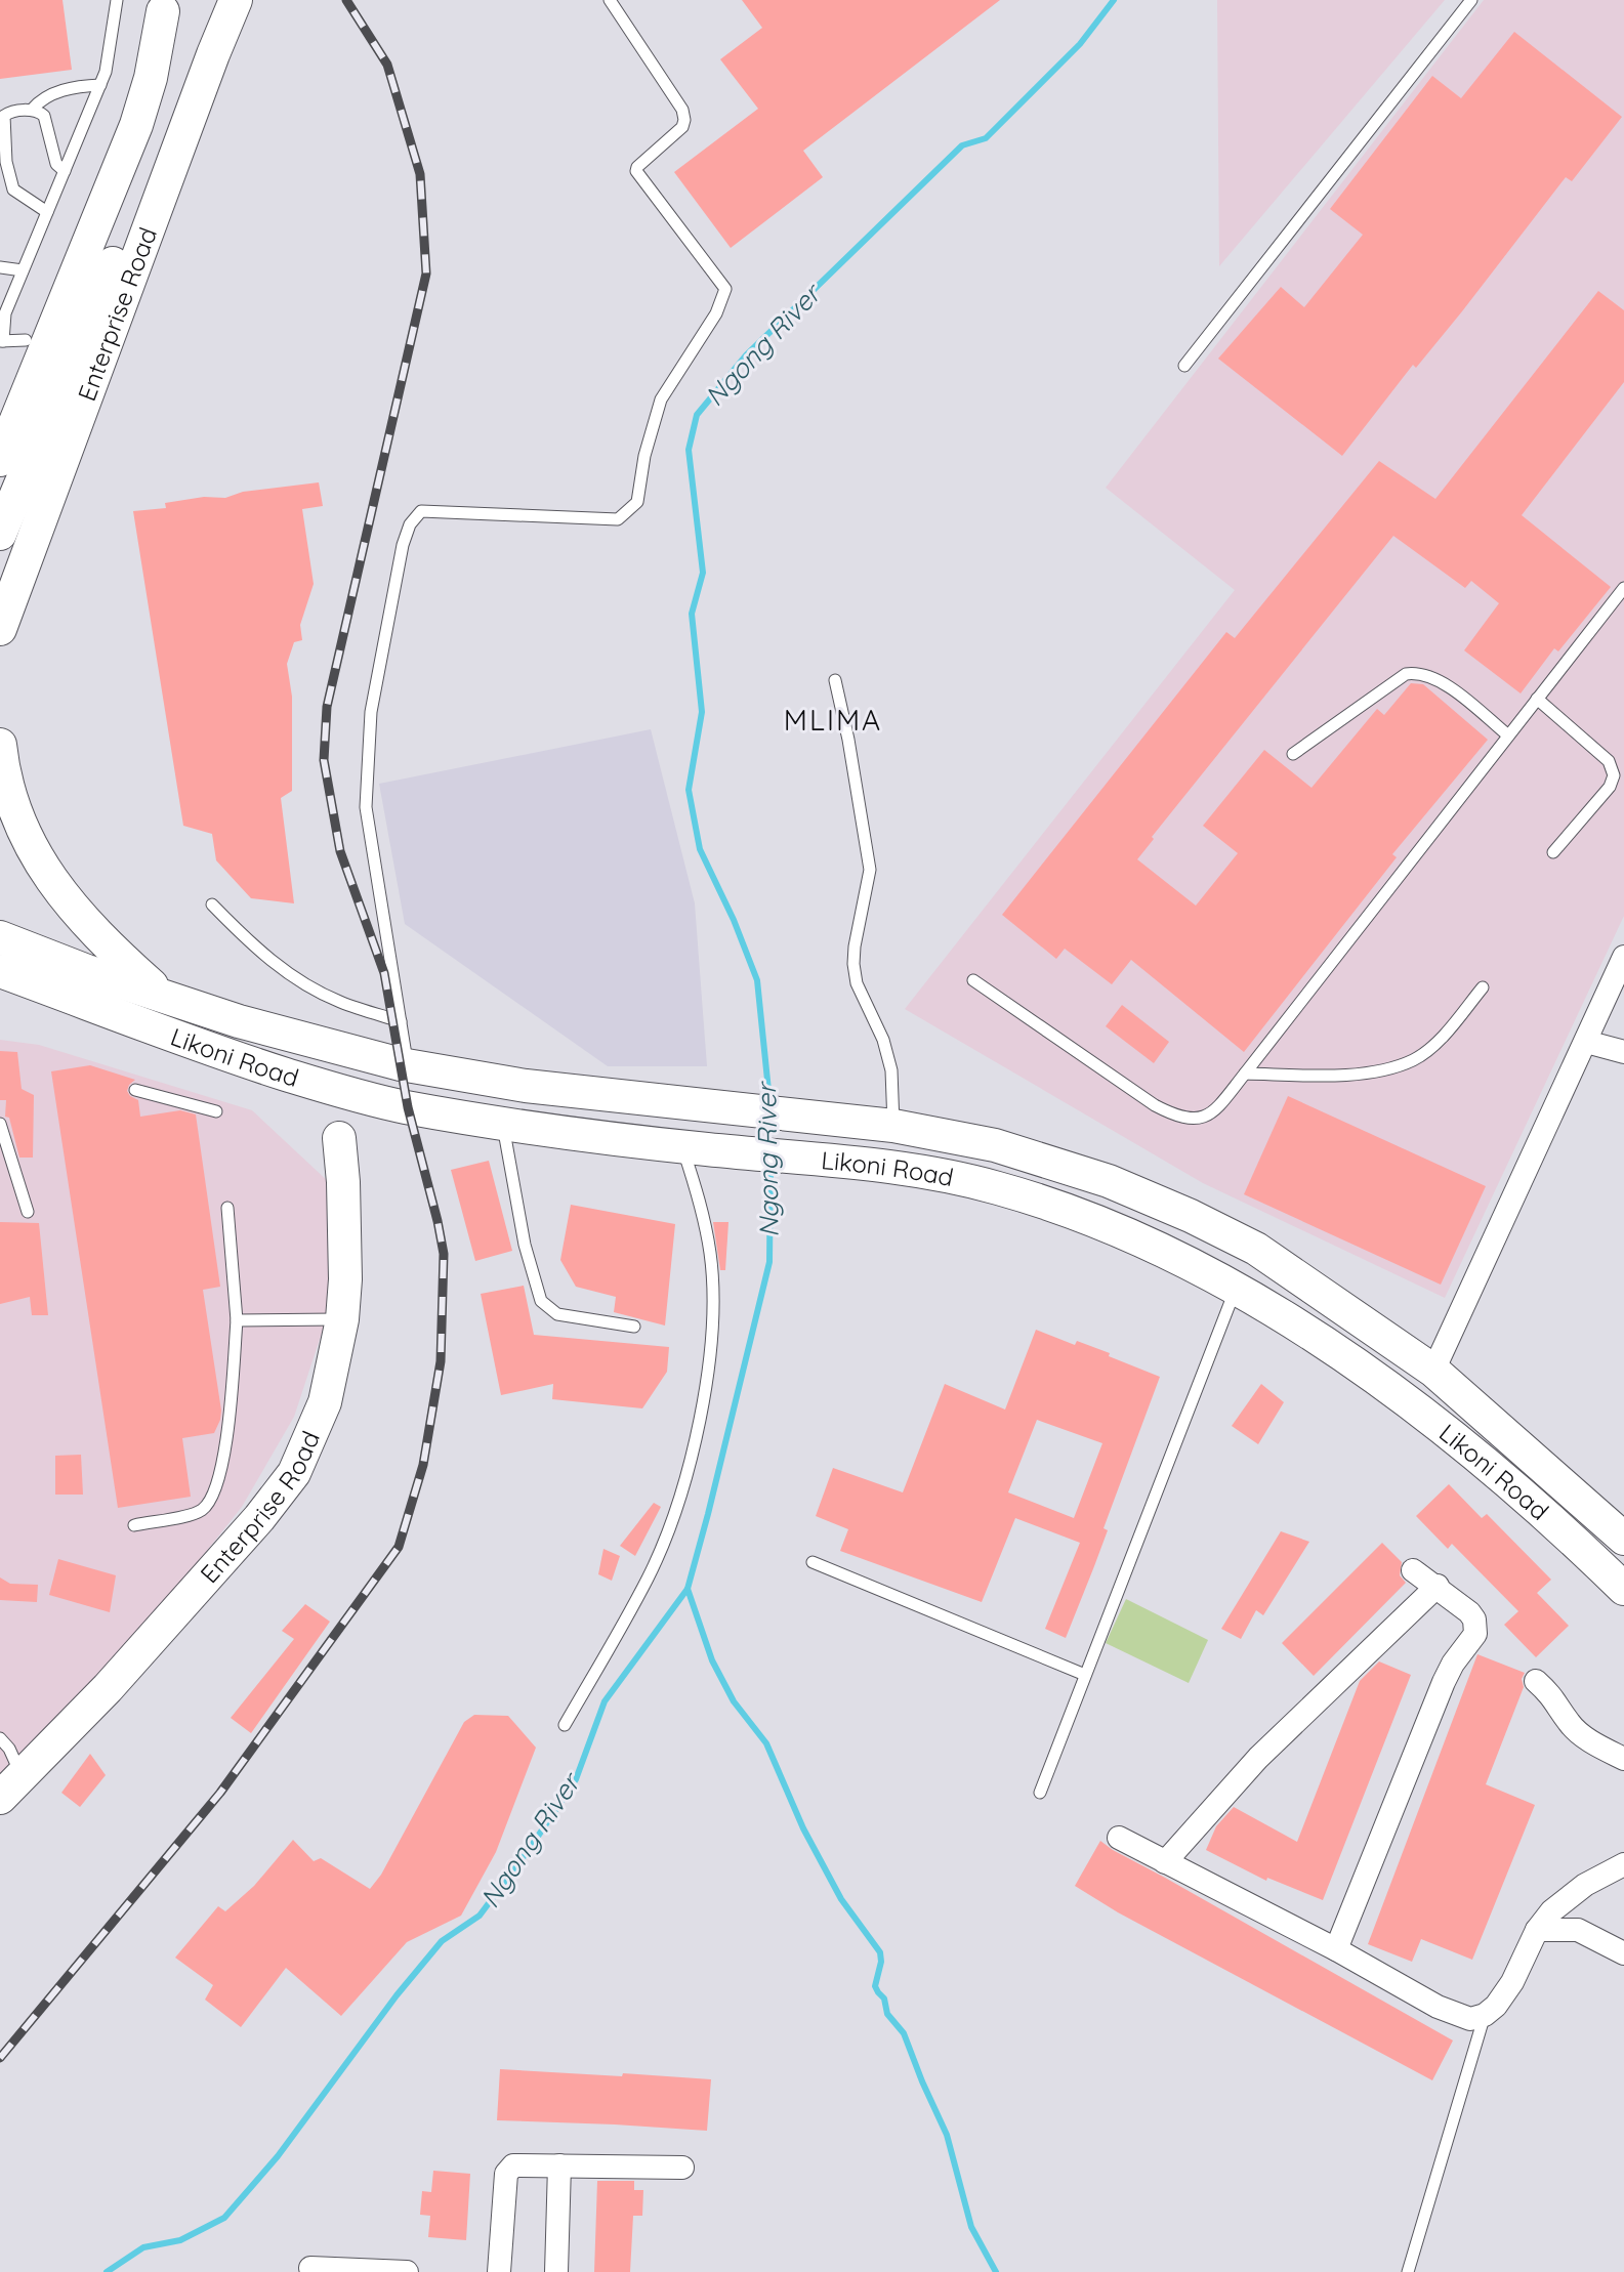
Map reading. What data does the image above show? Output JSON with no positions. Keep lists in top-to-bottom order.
{
  "streets": {
    "main road": ["Enterprise Road", "Likoni Road"]
  },
  "crossings": [
    ["Enterprise Road", "Likoni Road"]
  ],
  "districts": ["MLIMA"],
  "water": ["Ngong River"]
}
